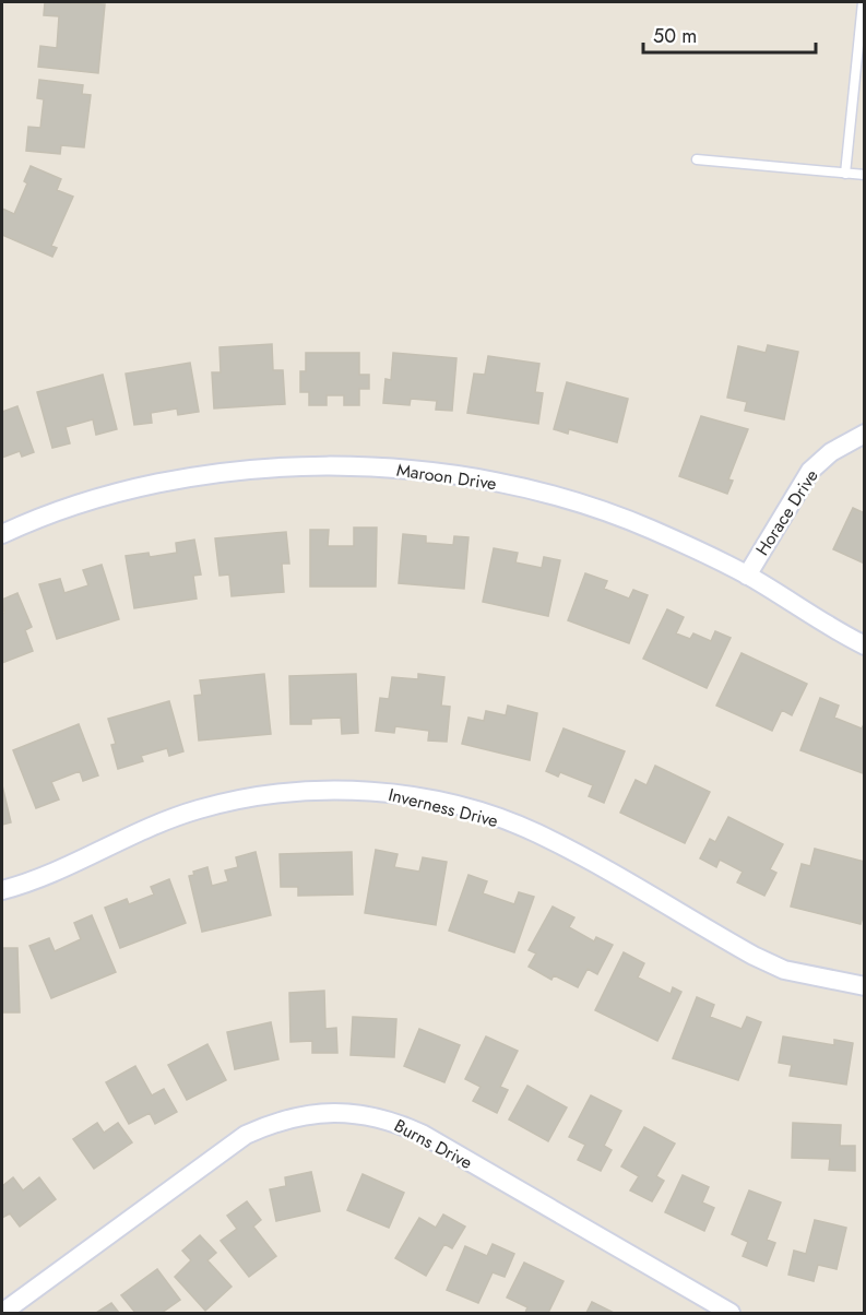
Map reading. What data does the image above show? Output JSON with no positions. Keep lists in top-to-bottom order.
{
  "streets": {
    "street": [
      "Maroon Drive",
      "Horace Drive",
      "Inverness Drive",
      "Burns Drive"
    ]
  },
  "crossings": [
    ["Maroon Drive", "Horace Drive"]
  ],
  "scale_bar": "50 m"
}
